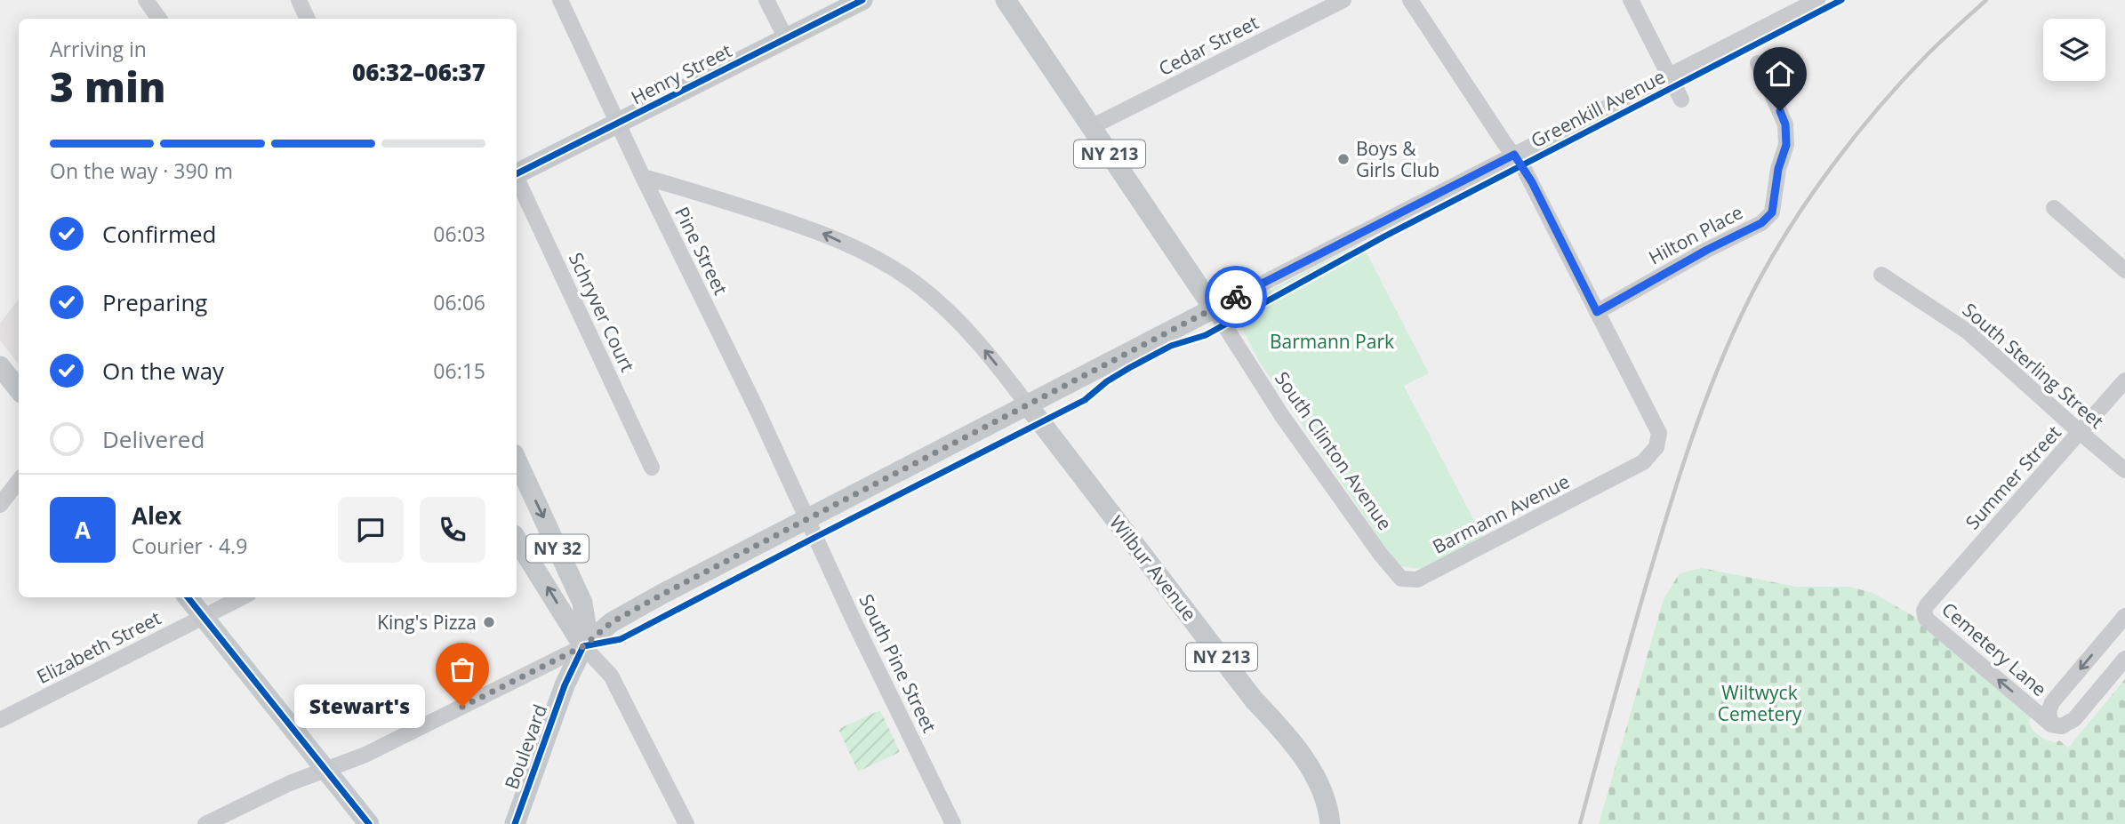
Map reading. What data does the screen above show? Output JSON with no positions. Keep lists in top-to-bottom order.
{
  "streets": {
    "main road": [
      "Henry Street",
      "Greenkill Avenue",
      "NY 213",
      "NY 32",
      "Wilbur Avenue",
      "Boulevard"
    ],
    "street": [
      "Cedar Street",
      "Hilton Place",
      "Pine Street",
      "Schryver Court",
      "South Sterling Street",
      "South Clinton Avenue",
      "Summer Street",
      "Barmann Avenue",
      "Elizabeth Street",
      "Cemetery Lane",
      "South Pine Street"
    ]
  },
  "crossings": [
    ["Cedar Street", "NY 213"],
    ["Henry Street", "Pine Street"],
    ["Greenkill Avenue", "NY 213"],
    ["Greenkill Avenue", "Pine Street"],
    ["Greenkill Avenue", "South Clinton Avenue"],
    ["Greenkill Avenue", "Barmann Avenue"],
    ["Greenkill Avenue", "NY 32"],
    ["Greenkill Avenue", "Wilbur Avenue"],
    ["Greenkill Avenue", "South Pine Street"],
    ["Greenkill Avenue", "Boulevard"],
    ["NY 213", "South Clinton Avenue"],
    ["Hilton Place", "Barmann Avenue"],
    ["Pine Street", "South Pine Street"],
    ["South Sterling Street", "Summer Street"],
    ["South Clinton Avenue", "Barmann Avenue"],
    ["Summer Street", "Cemetery Lane"],
    ["NY 32", "Boulevard"]
  ],
  "one_way": ["Cemetery Lane"],
  "parks": ["Barmann Park", "Wiltwyck Cemetery"],
  "places": ["Boys & Girls Club", "King's Pizza", "Stewart's"],
  "page": {
    "heading": ["3 min", "Arriving in", "06:32–06:37"],
    "panel": ["Alex", "Courier · 4.9"],
    "bar": "On the way · 390 m",
    "list": [
      ["Confirmed", "06:03"],
      ["Preparing", "06:06"],
      ["On the way", "06:15"],
      "Delivered"
    ],
    "round": "A",
    "bubble": "Stewart's"
  }
}
